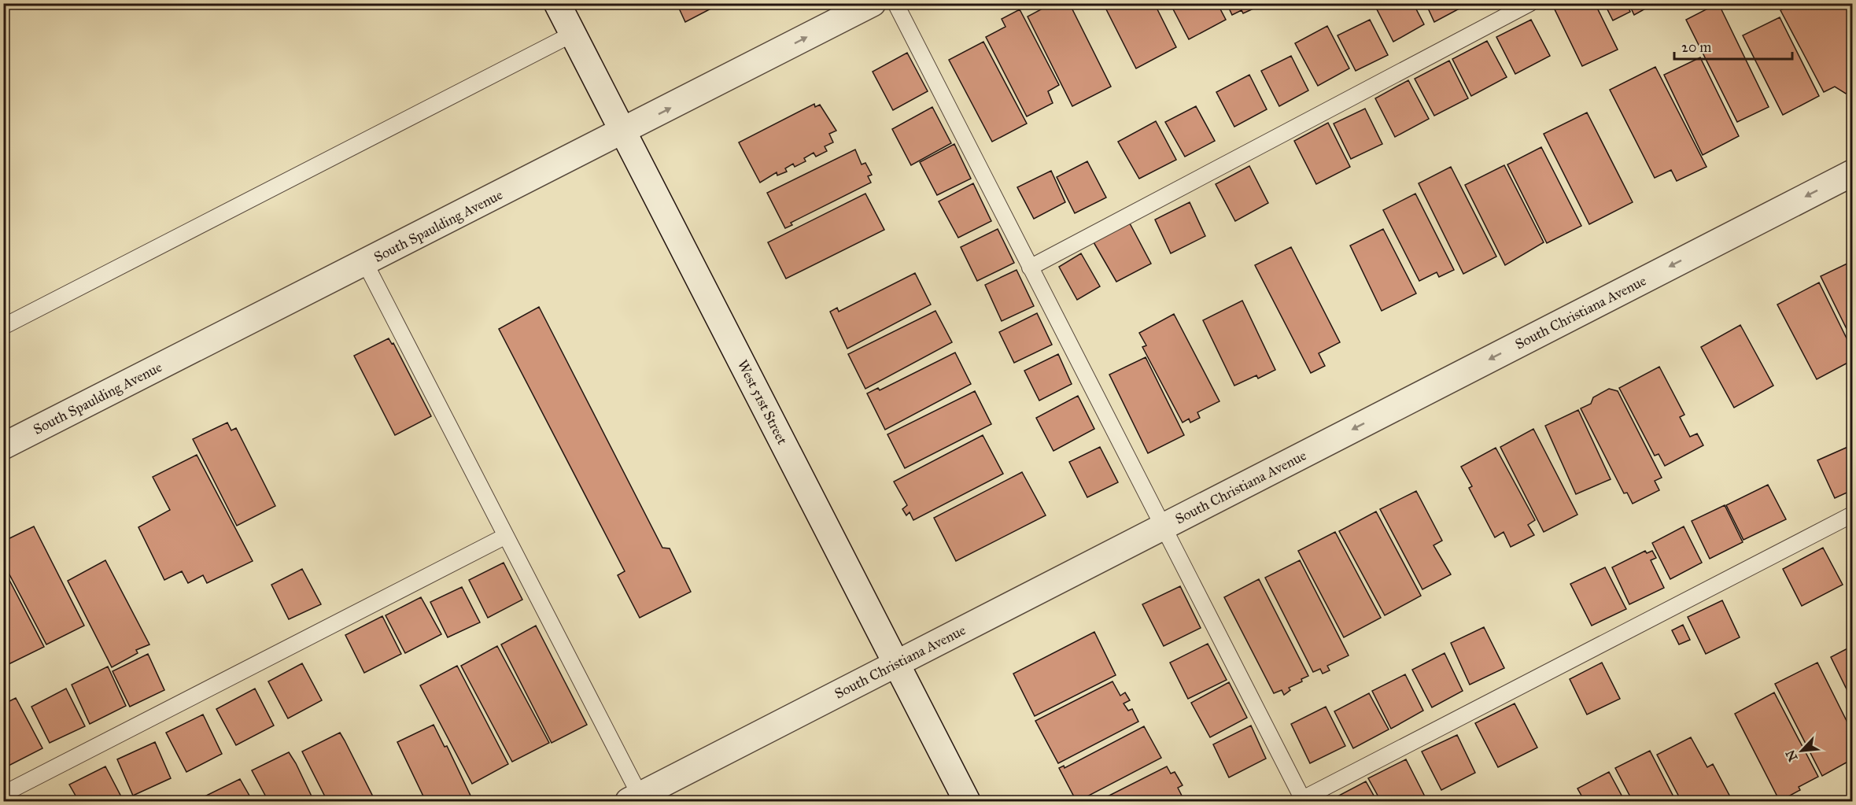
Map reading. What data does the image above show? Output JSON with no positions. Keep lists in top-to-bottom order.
{
  "streets": {
    "street": ["South Spaulding Avenue", "South Christiana Avenue", "West 51st Street"]
  },
  "crossings": [
    ["South Spaulding Avenue", "West 51st Street"],
    ["South Christiana Avenue", "West 51st Street"]
  ],
  "one_way": ["South Christiana Avenue"],
  "scale_bar": "20 m",
  "north": "bottom left"
}
